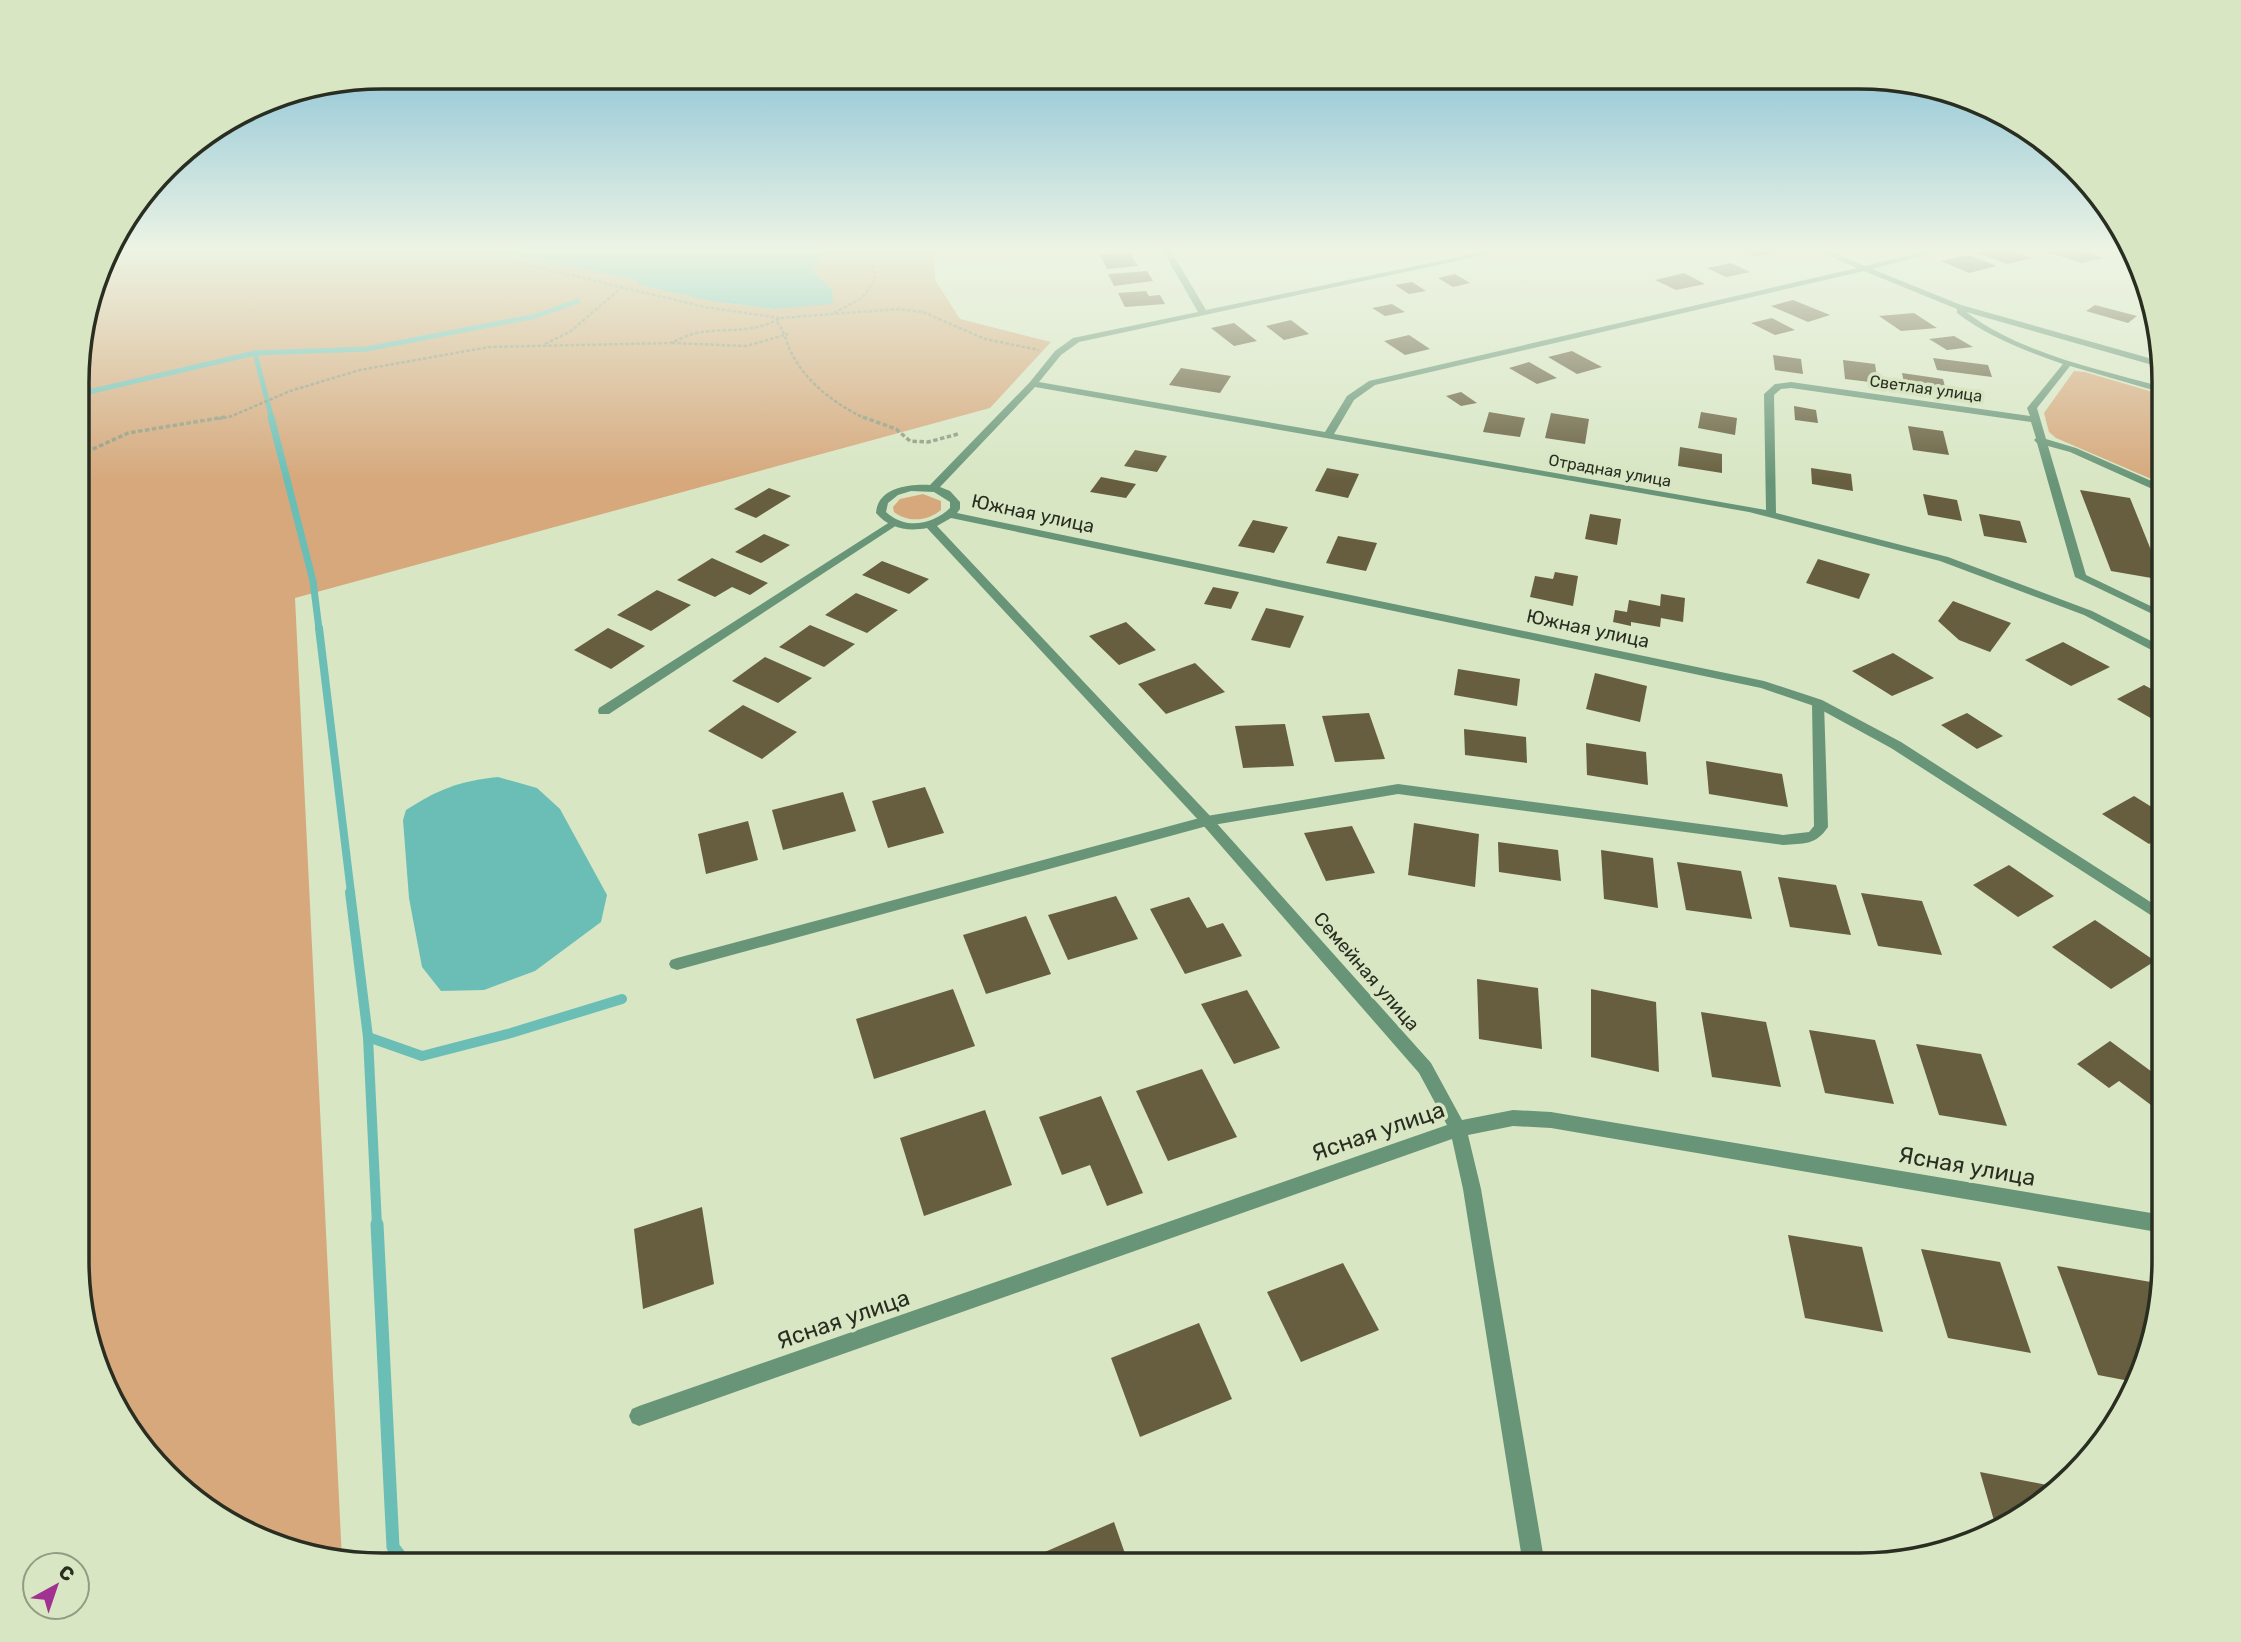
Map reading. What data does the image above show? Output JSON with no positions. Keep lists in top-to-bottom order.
{
  "streets": {
    "street": [
      "Светлая улица",
      "Отрадная улица",
      "Южная улица",
      "Семейная улица",
      "Ясная улица"
    ]
  },
  "crossings": [
    ["Светлая улица", "Отрадная улица"],
    ["Семейная улица", "Ясная улица"]
  ],
  "north": "top right"
}
